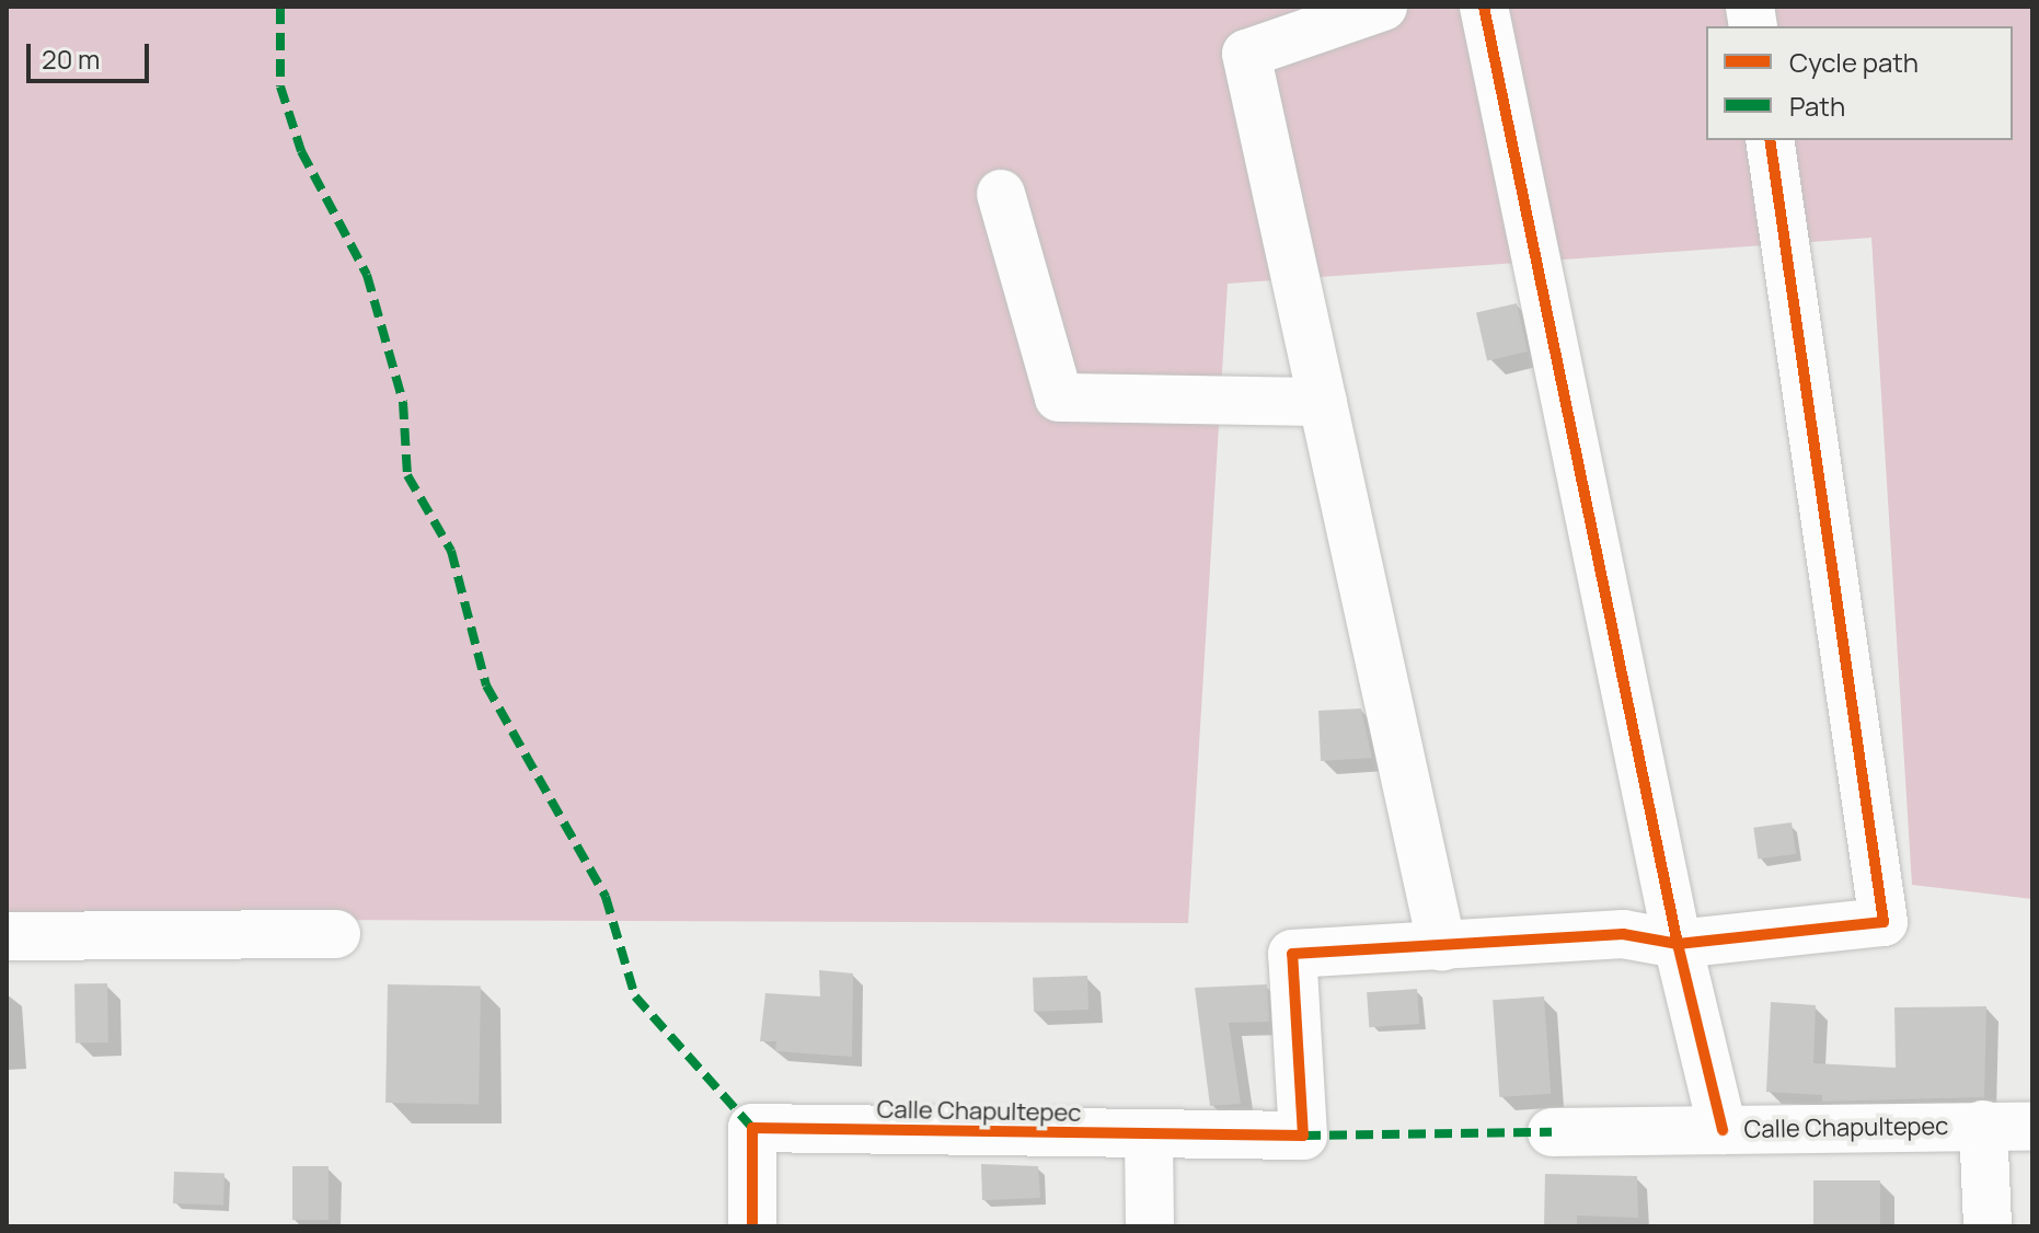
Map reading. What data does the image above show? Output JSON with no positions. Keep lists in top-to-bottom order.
{
  "streets": {
    "street": ["Calle Chapultepec"]
  },
  "legend": ["Cycle path", "Path"],
  "scale_bar": "20 m"
}
